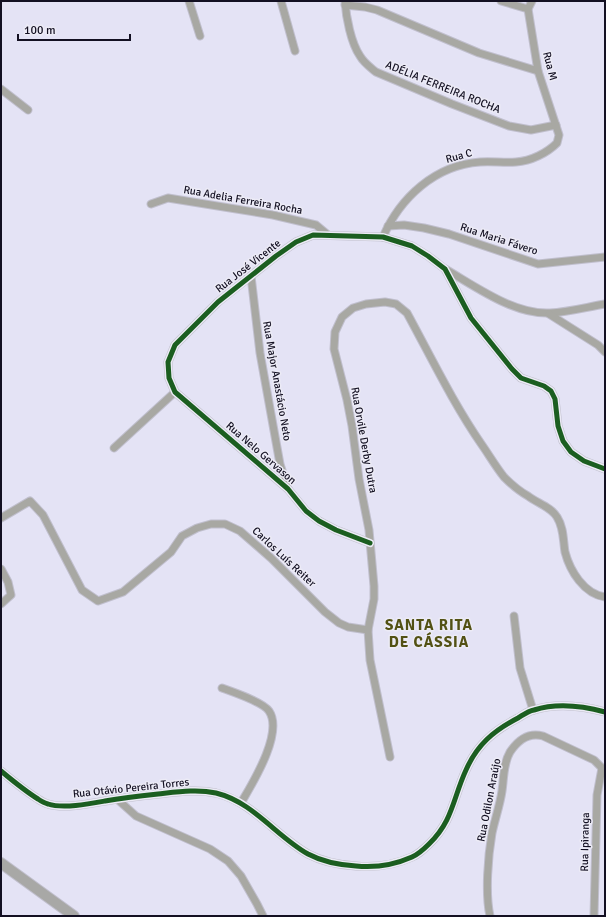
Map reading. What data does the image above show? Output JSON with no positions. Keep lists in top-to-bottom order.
{
  "streets": {
    "street": [
      "Rua M",
      "ADÉLIA FERREIRA ROCHA",
      "Rua C",
      "Rua Adelia Ferreira Rocha",
      "Rua Maria Fávero",
      "Rua José Vicente",
      "Rua Major Anastácio Neto",
      "Rua Orvile Derby Dutra",
      "Rua Nelo Gervason",
      "Carlos Luís Reiter",
      "Rua Otávio Pereira Torres",
      "Rua Odilon Araújo",
      "Rua Ipiranga"
    ]
  },
  "crossings": [
    ["Rua M", "ADÉLIA FERREIRA ROCHA"],
    ["Rua M", "Rua C"],
    ["Rua C", "Rua Maria Fávero"],
    ["Rua C", "Rua José Vicente"],
    ["Rua Adelia Ferreira Rocha", "Rua José Vicente"],
    ["Rua José Vicente", "Rua Major Anastácio Neto"],
    ["Rua José Vicente", "Rua Nelo Gervason"],
    ["Rua Major Anastácio Neto", "Rua Nelo Gervason"],
    ["Rua Orvile Derby Dutra", "Rua Nelo Gervason"],
    ["Rua Orvile Derby Dutra", "Carlos Luís Reiter"],
    ["Rua Odilon Araújo", "Rua Ipiranga"]
  ],
  "districts": ["SANTA RITA DE CÁSSIA"],
  "scale_bar": "100 m"
}
